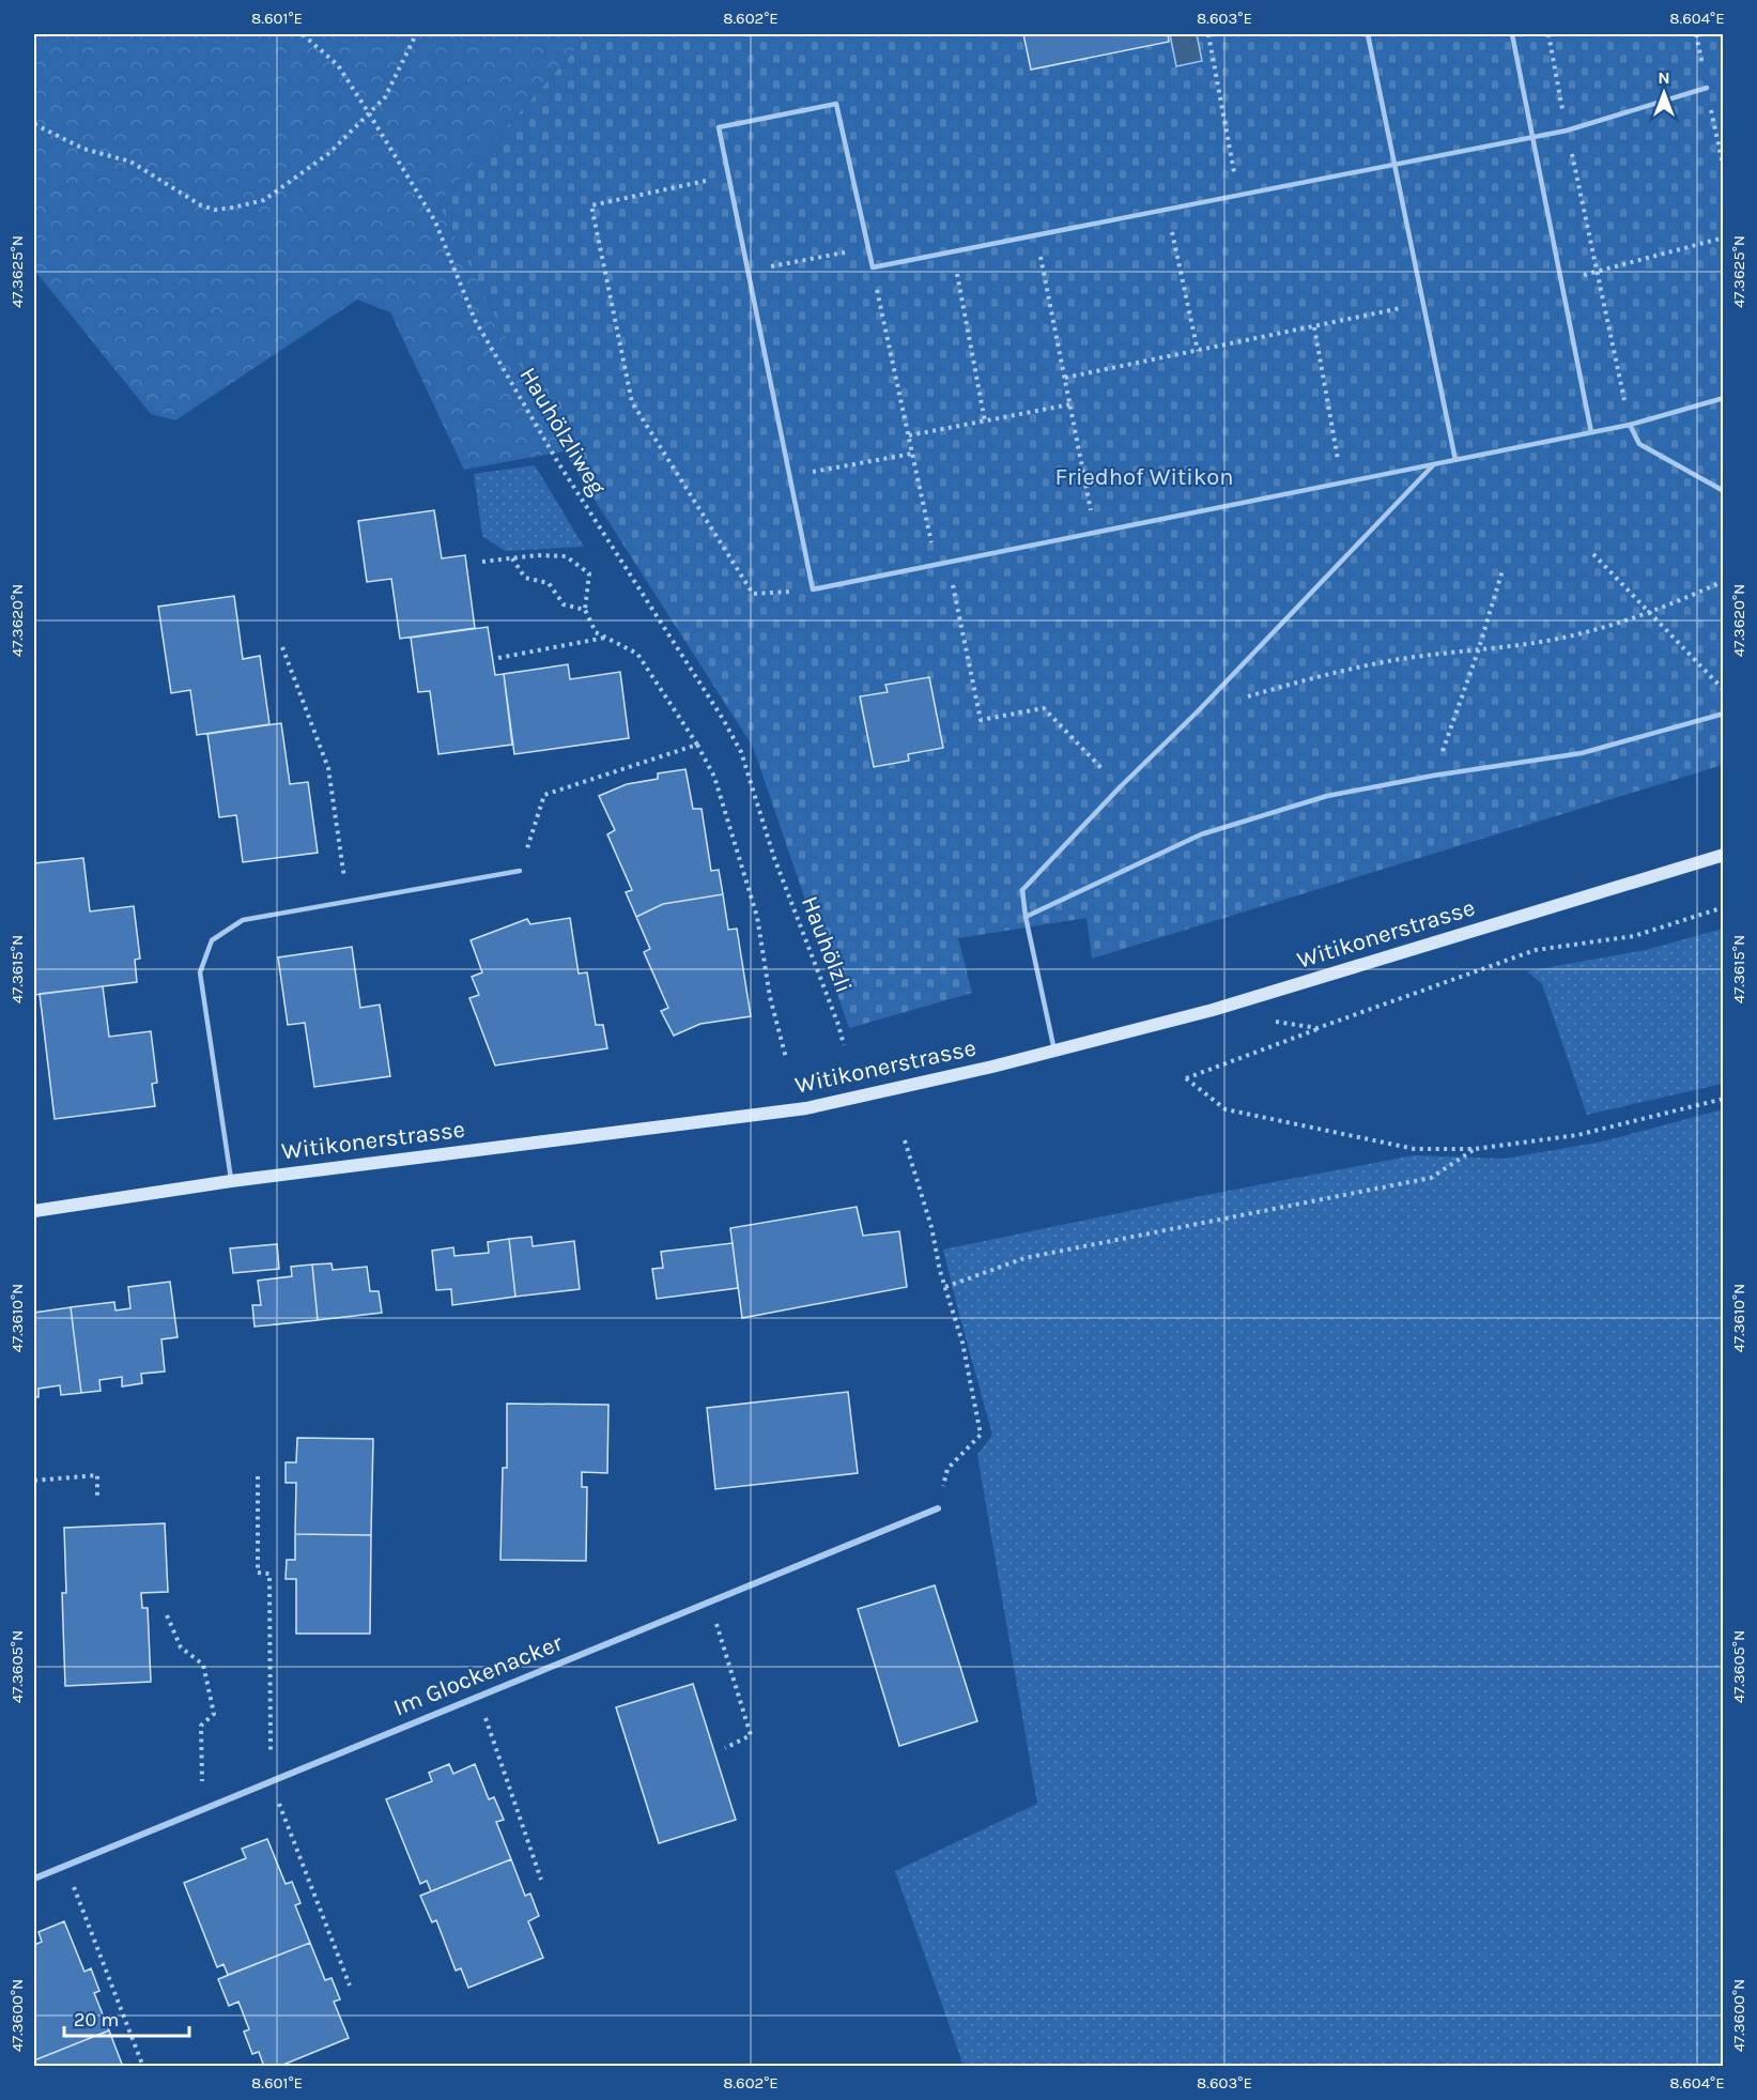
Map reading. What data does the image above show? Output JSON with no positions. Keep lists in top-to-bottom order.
{
  "streets": {
    "main road": ["Witikonerstrasse"],
    "street": ["Im Glockenacker"],
    "path": ["Hauhölzliweg", "Hauhölzli"]
  },
  "crossings": [
    ["Hauhölzliweg", "Hauhölzli"]
  ],
  "parks": ["Friedhof Witikon"],
  "scale_bar": "20 m",
  "north": "top",
  "coordinates": [
    "8.601°E",
    "8.602°E",
    "8.603°E",
    "8.604°E",
    "47.3625°N",
    "47.3620°N",
    "47.3615°N",
    "47.3610°N",
    "47.3605°N",
    "47.3600°N"
  ]
}
